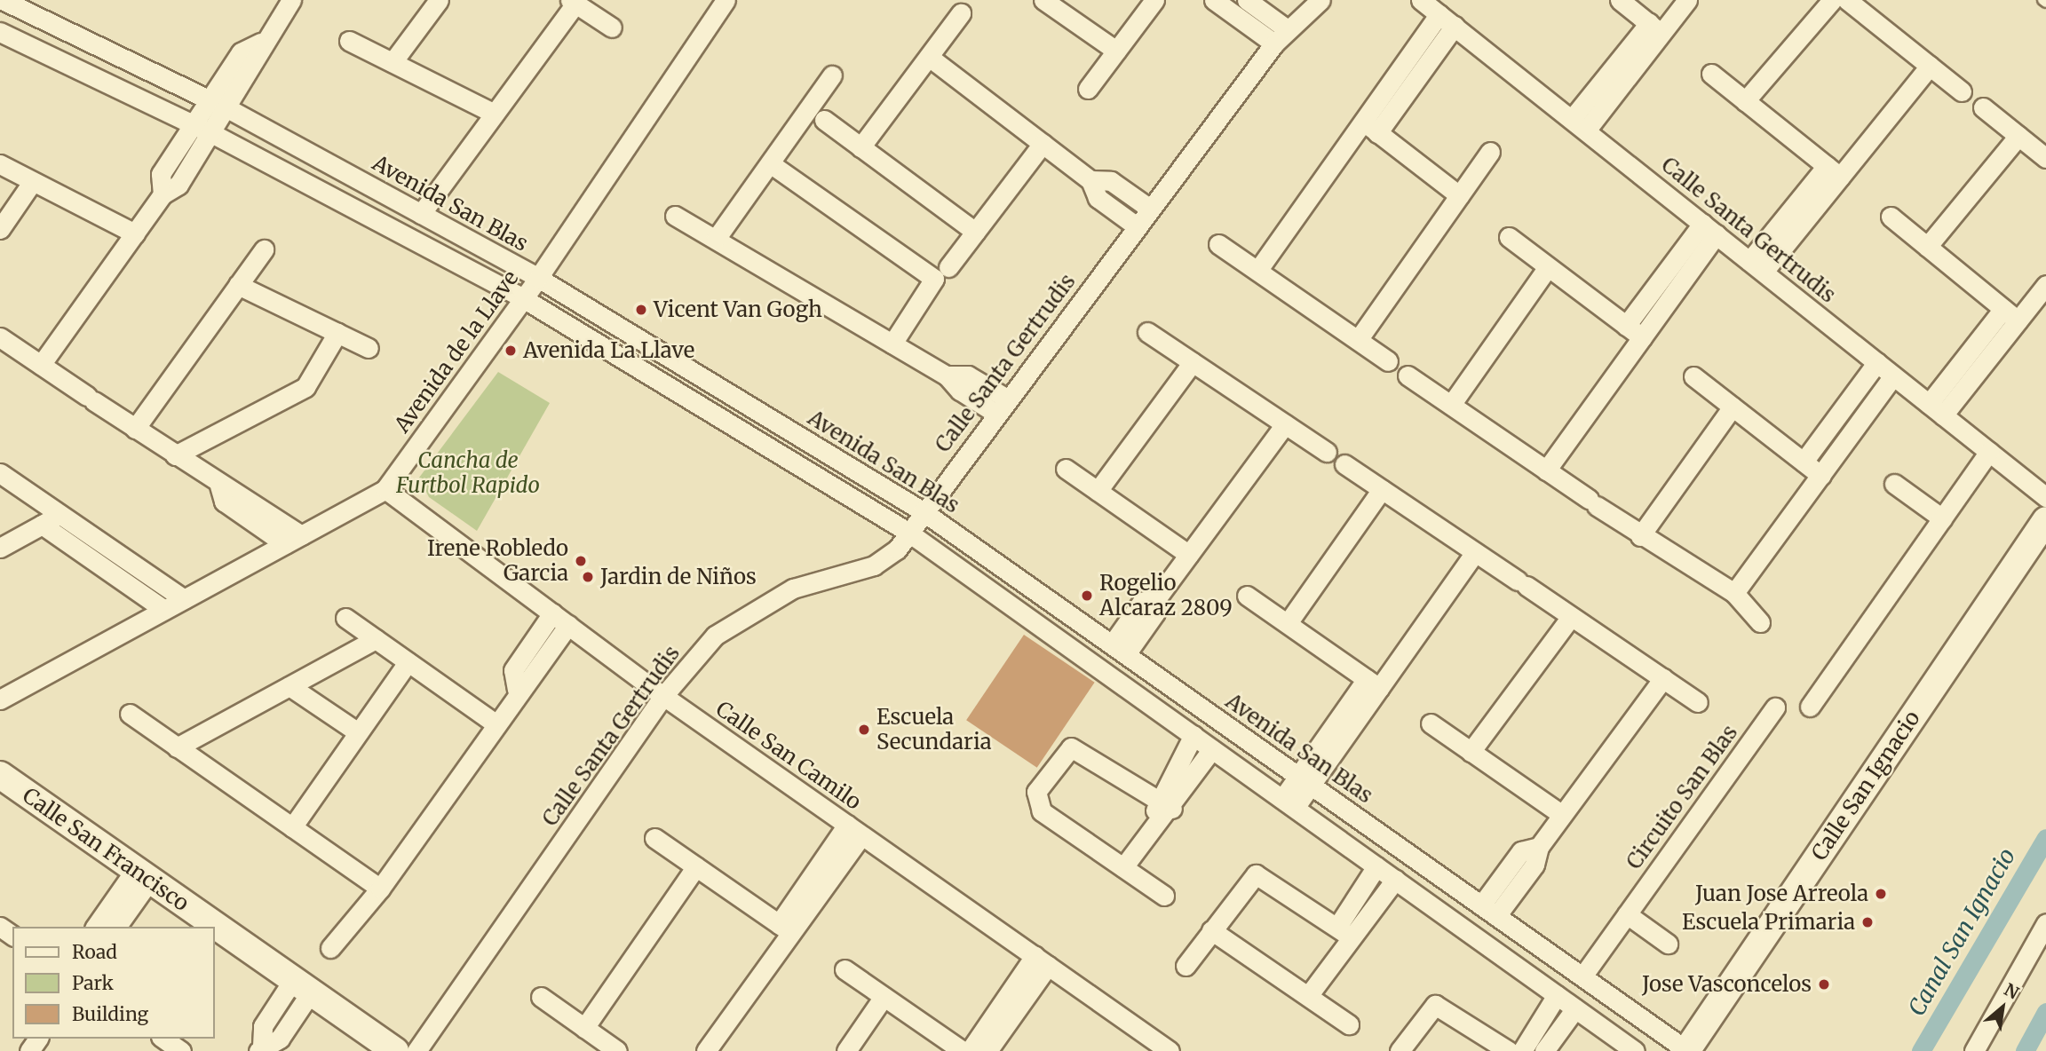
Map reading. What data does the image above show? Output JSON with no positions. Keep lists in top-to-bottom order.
{
  "streets": {
    "street": [
      "Avenida San Blas",
      "Calle Santa Gertrudis",
      "Avenida de la Llave",
      "Calle San Camilo",
      "Calle San Ignacio",
      "Circuito San Blas",
      "Calle San Francisco"
    ]
  },
  "crossings": [
    ["Avenida San Blas", "Calle Santa Gertrudis"],
    ["Avenida San Blas", "Avenida de la Llave"],
    ["Avenida San Blas", "Calle San Ignacio"],
    ["Avenida San Blas", "Circuito San Blas"],
    ["Calle Santa Gertrudis", "Calle San Camilo"],
    ["Avenida de la Llave", "Calle San Camilo"]
  ],
  "water": ["Canal San Ignacio"],
  "parks": ["Cancha de Furtbol Rapido"],
  "places": [
    "Vicent Van Gogh",
    "Avenida La Llave",
    "Irene Robledo Garcia",
    "Jardin de Niños",
    "Rogelio Alcaraz 2809",
    "Escuela Secundaria",
    "Juan Jose Arreola",
    "Escuela Primaria",
    "Jose Vasconcelos"
  ],
  "legend": ["Road", "Park", "Building"],
  "north": "top right"
}
